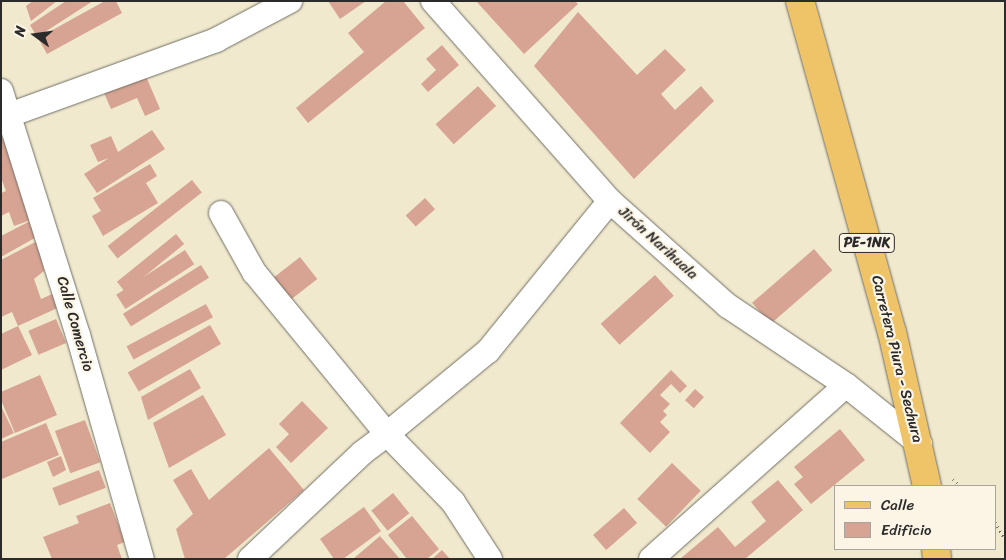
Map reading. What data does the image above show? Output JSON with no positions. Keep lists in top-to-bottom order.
{
  "streets": {
    "main road": ["PE-1NK", "Carretera Piura - Sechura"],
    "street": ["Jirón Narihuala", "Calle Comercio"]
  },
  "crossings": [
    ["Jirón Narihuala", "Carretera Piura - Sechura"]
  ],
  "legend": ["Calle", "Edificio"],
  "north": "left"
}
